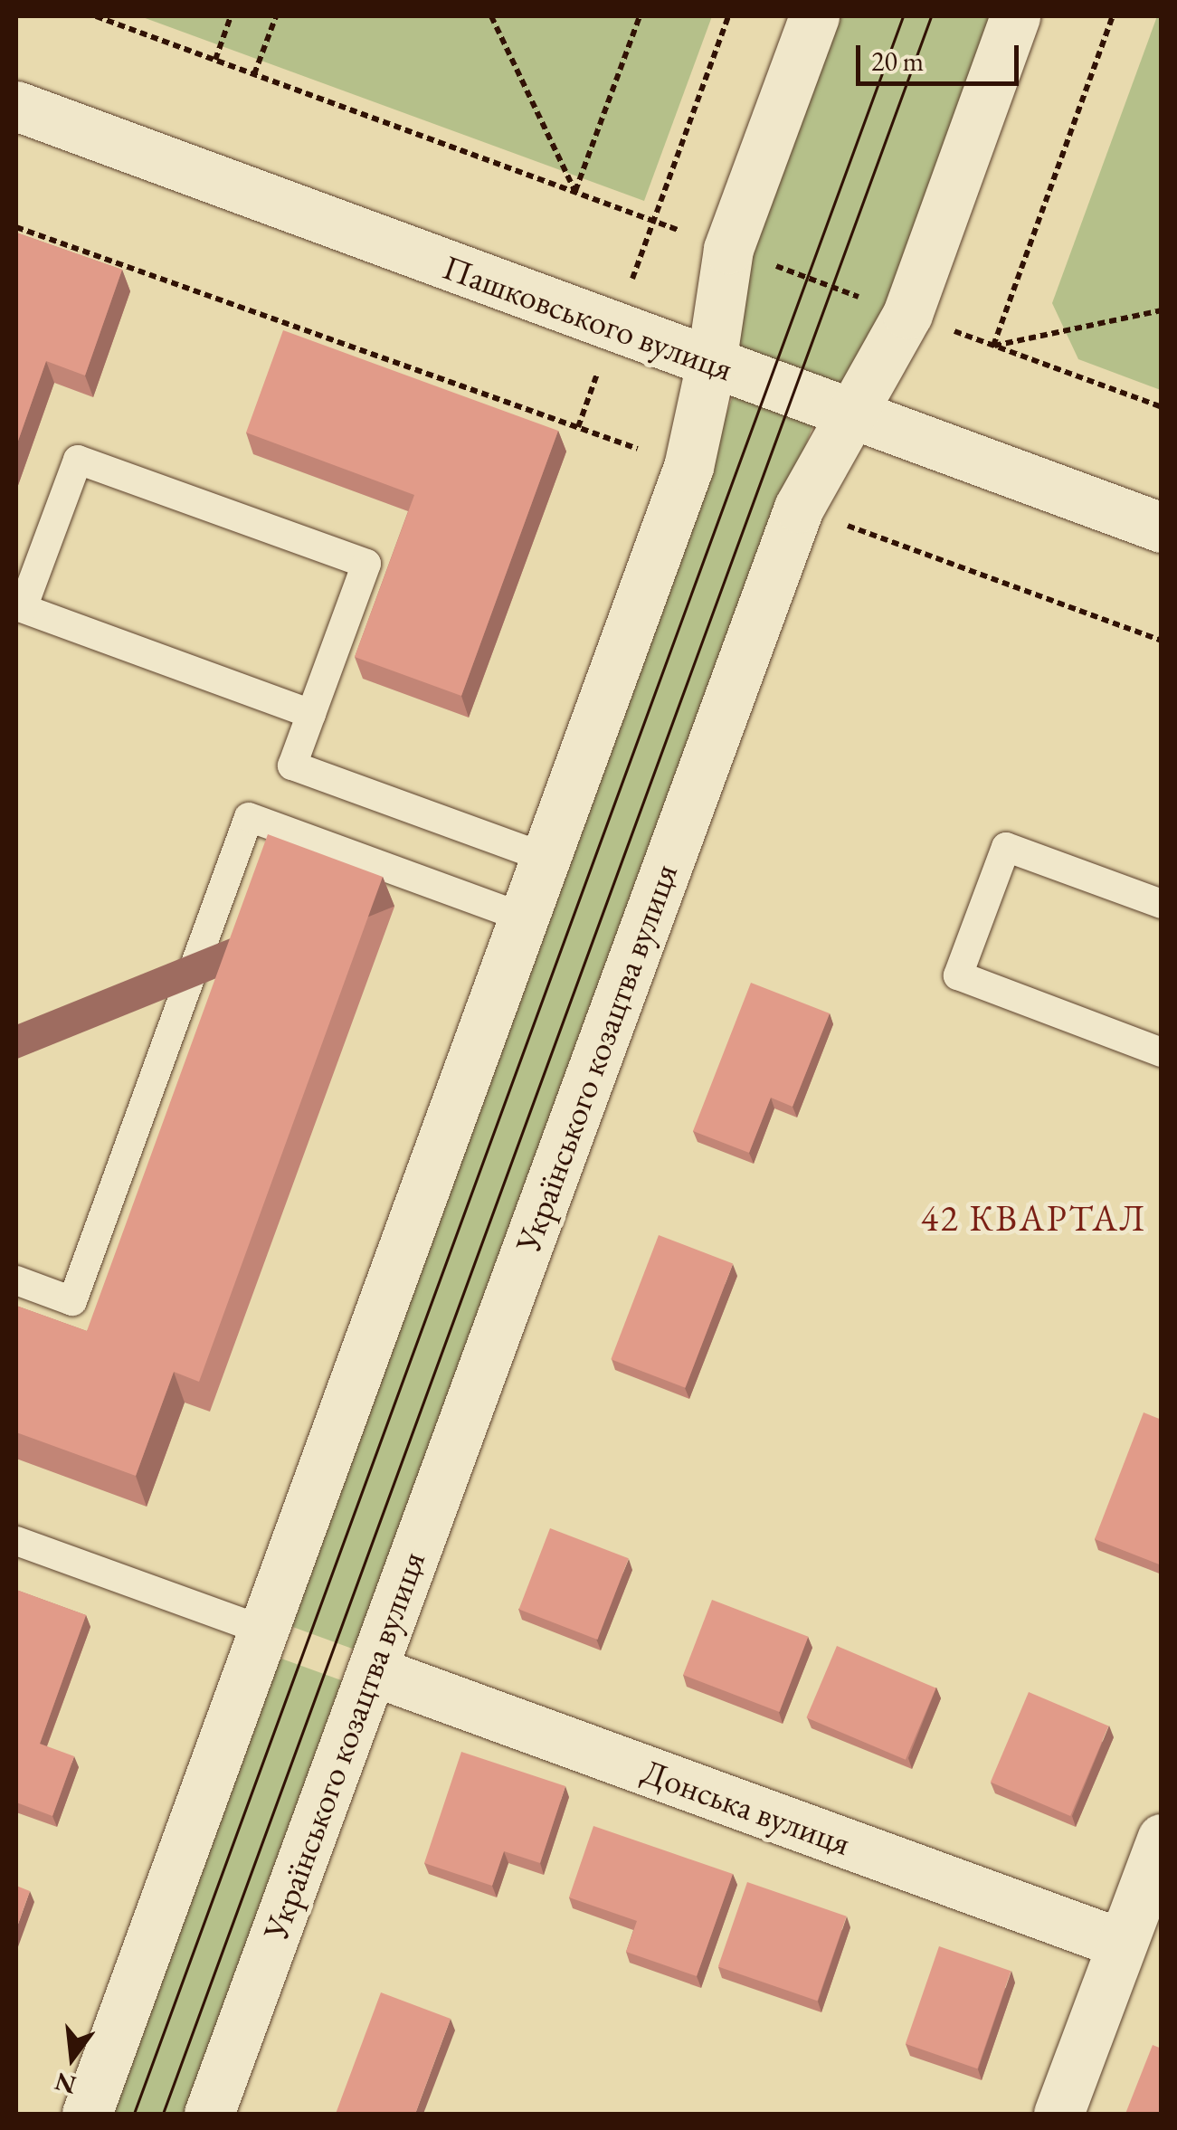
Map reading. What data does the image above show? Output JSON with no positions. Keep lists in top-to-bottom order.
{
  "streets": {
    "street": ["Пашковського вулиця", "Українського козацтва вулиця", "Донська вулиця"]
  },
  "crossings": [
    ["Пашковського вулиця", "Українського козацтва вулиця"],
    ["Українського козацтва вулиця", "Донська вулиця"]
  ],
  "districts": ["42 КВАРТАЛ"],
  "scale_bar": "20 m",
  "north": "bottom"
}
